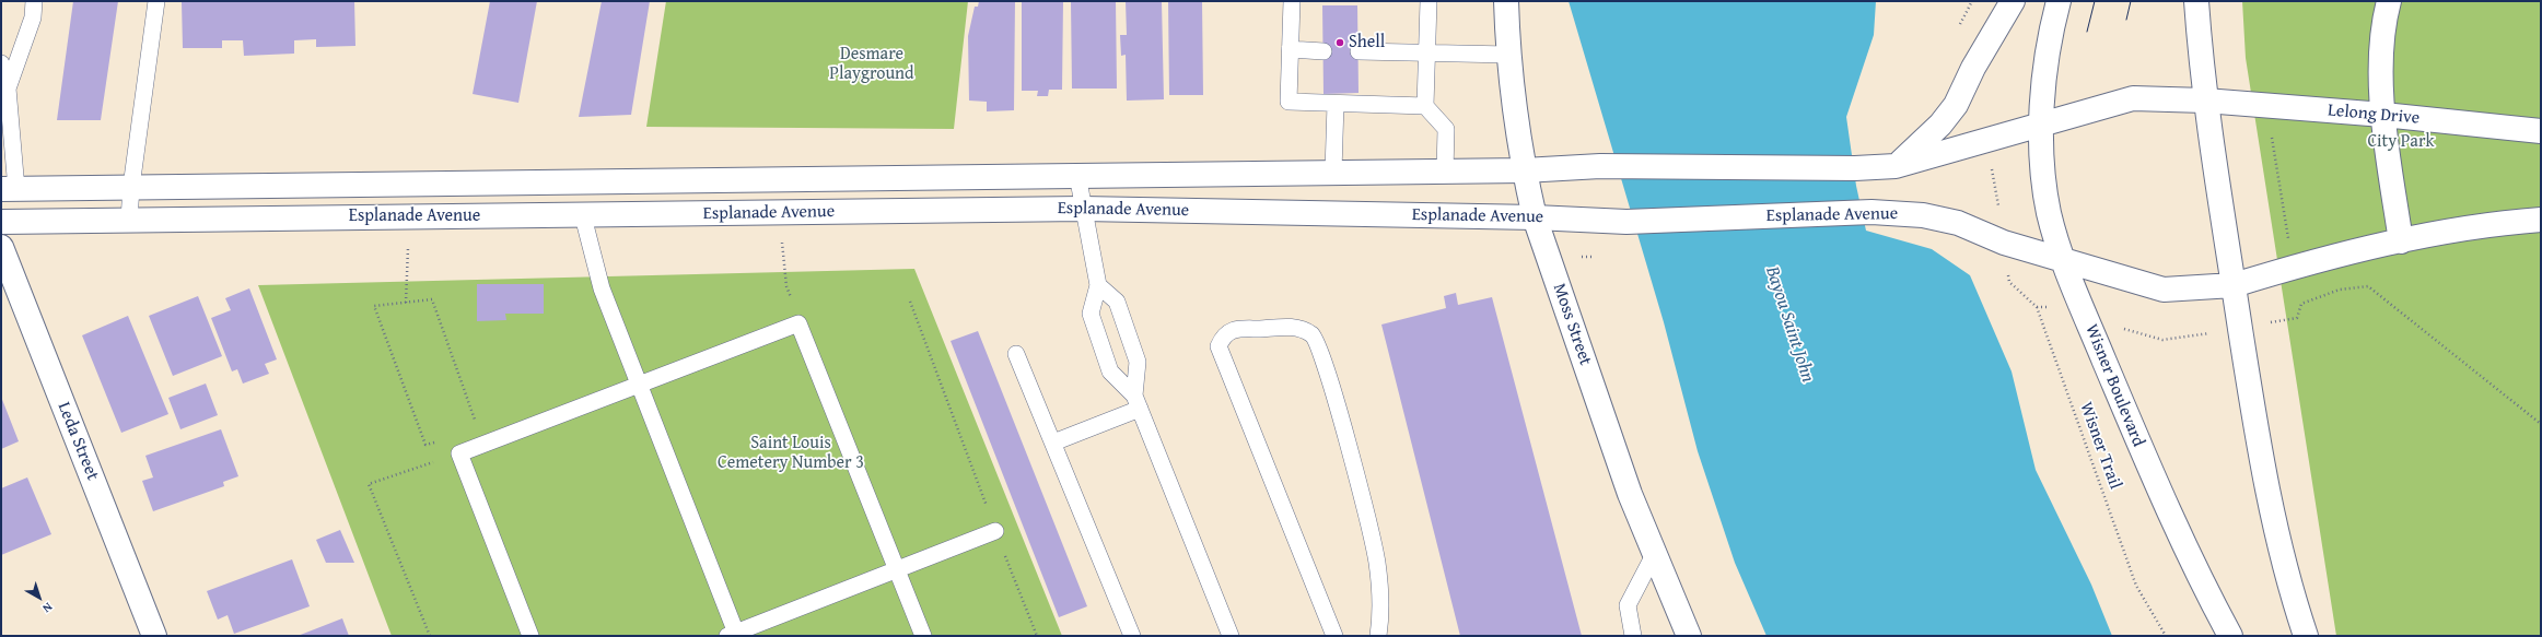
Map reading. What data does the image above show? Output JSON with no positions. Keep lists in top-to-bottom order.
{
  "streets": {
    "street": [
      "Lelong Drive",
      "Esplanade Avenue",
      "Moss Street",
      "Wisner Boulevard",
      "Leda Street"
    ],
    "path": ["Wisner Trail"]
  },
  "crossings": [
    ["Lelong Drive", "Esplanade Avenue"],
    ["Esplanade Avenue", "Moss Street"],
    ["Esplanade Avenue", "Wisner Boulevard"]
  ],
  "water": ["Bayou Saint John"],
  "parks": ["Desmare Playground", "City Park", "Saint Louis Cemetery Number 3"],
  "places": ["Shell"],
  "north": "bottom right"
}
